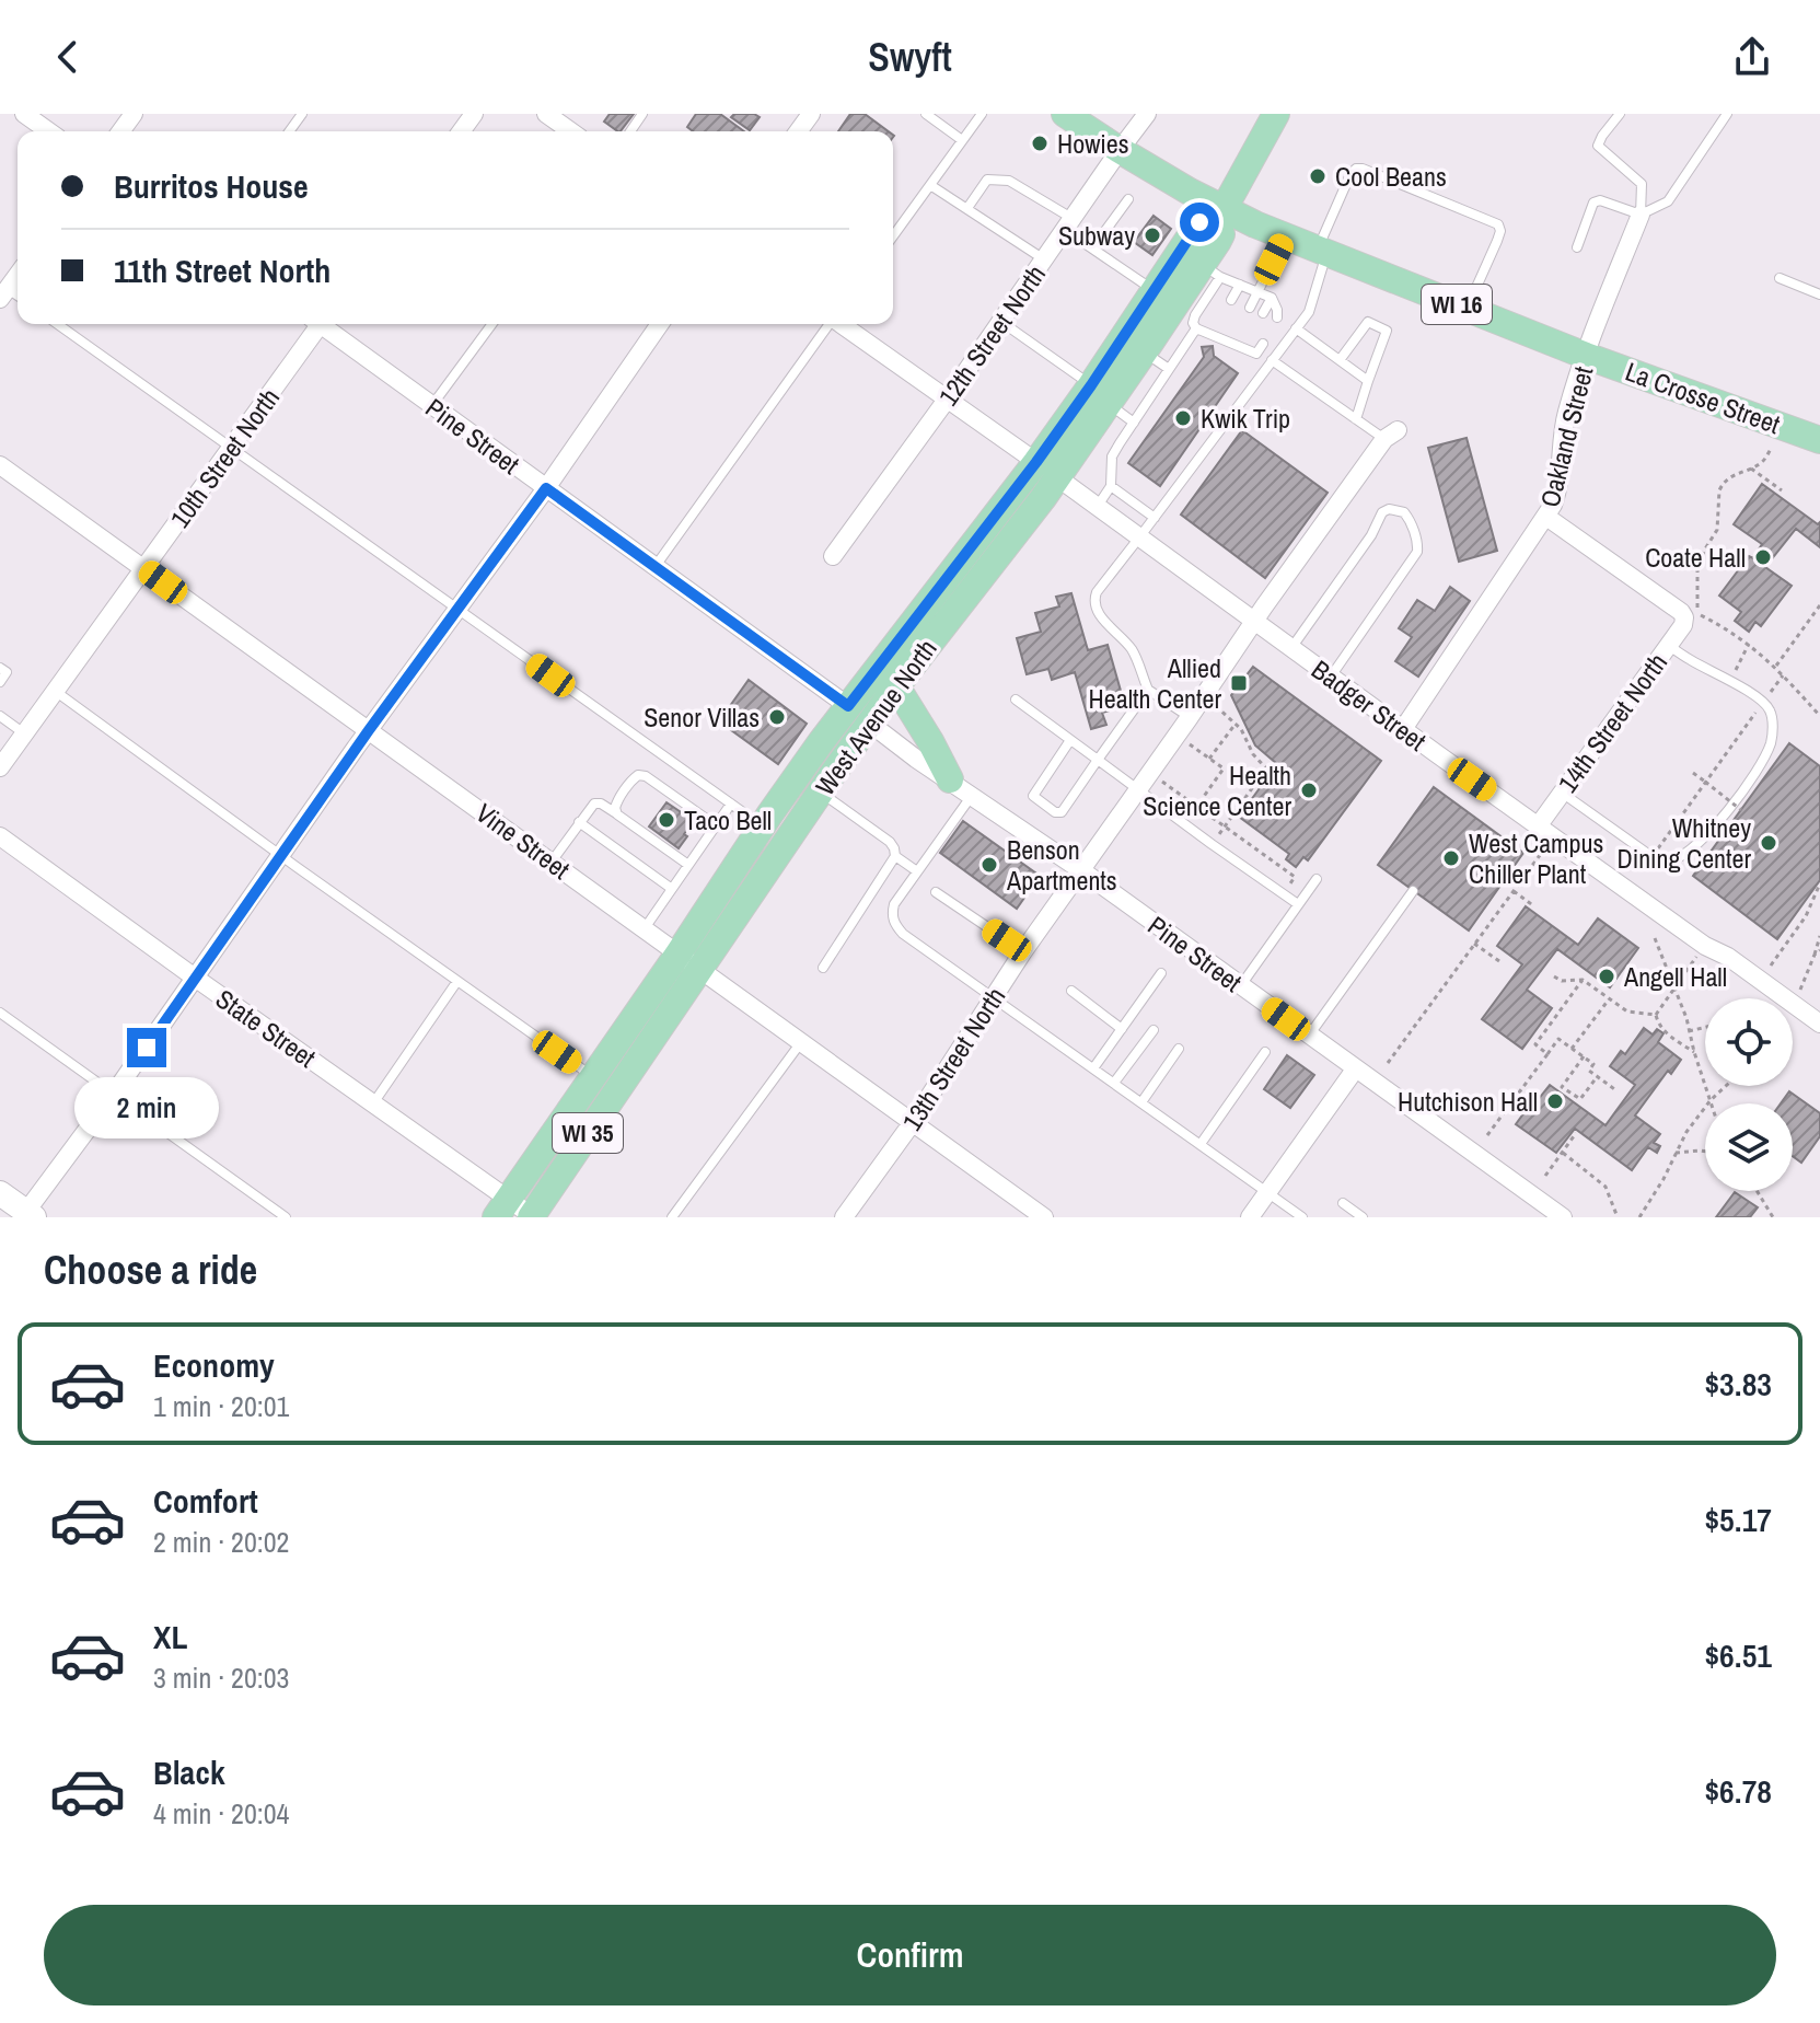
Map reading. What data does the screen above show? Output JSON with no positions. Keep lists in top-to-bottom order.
{
  "streets": {
    "main road": [
      "WI 16",
      "La Crosse Street",
      "West Avenue North",
      "WI 35"
    ],
    "street": [
      "12th Street North",
      "Pine Street",
      "Oakland Street",
      "10th Street North",
      "Badger Street",
      "14th Street North",
      "Vine Street",
      "State Street",
      "13th Street North"
    ]
  },
  "crossings": [
    ["WI 16", "12th Street North"],
    ["WI 16", "La Crosse Street"],
    ["WI 16", "Oakland Street"],
    ["WI 16", "West Avenue North"],
    ["WI 16", "WI 35"],
    ["12th Street North", "Badger Street"],
    ["La Crosse Street", "Oakland Street"],
    ["Pine Street", "West Avenue North"],
    ["Pine Street", "13th Street North"],
    ["Oakland Street", "Badger Street"],
    ["Oakland Street", "14th Street North"],
    ["10th Street North", "Vine Street"],
    ["Badger Street", "West Avenue North"],
    ["Badger Street", "14th Street North"],
    ["Badger Street", "13th Street North"],
    ["West Avenue North", "Vine Street"],
    ["West Avenue North", "State Street"],
    ["West Avenue North", "WI 35"],
    ["Vine Street", "13th Street North"],
    ["Vine Street", "WI 35"],
    ["State Street", "WI 35"]
  ],
  "places": {
    "other": [
      "Howies",
      "Cool Beans",
      "Subway",
      "Kwik Trip",
      "Coate Hall",
      "Senor Villas",
      "Health Science Center",
      "Taco Bell",
      "Whitney Dining Center",
      "West Campus Chiller Plant",
      "Benson Apartments",
      "Angell Hall",
      "Hutchison Hall"
    ],
    "transit": ["Allied Health Center"]
  },
  "page": {
    "header": "Swyft",
    "banner": ["Burritos House", "11th Street North"],
    "bubble": "2 min",
    "heading": "Choose a ride",
    "list": [
      {
        "name": "Economy",
        "note": "1 min · 20:01",
        "value": "$3.83"
      },
      {
        "name": "Comfort",
        "note": "2 min · 20:02",
        "value": "$5.17"
      },
      {
        "name": "XL",
        "note": "3 min · 20:03",
        "value": "$6.51"
      },
      {
        "name": "Black",
        "note": "4 min · 20:04",
        "value": "$6.78"
      }
    ],
    "buttons": "Confirm"
  }
}
